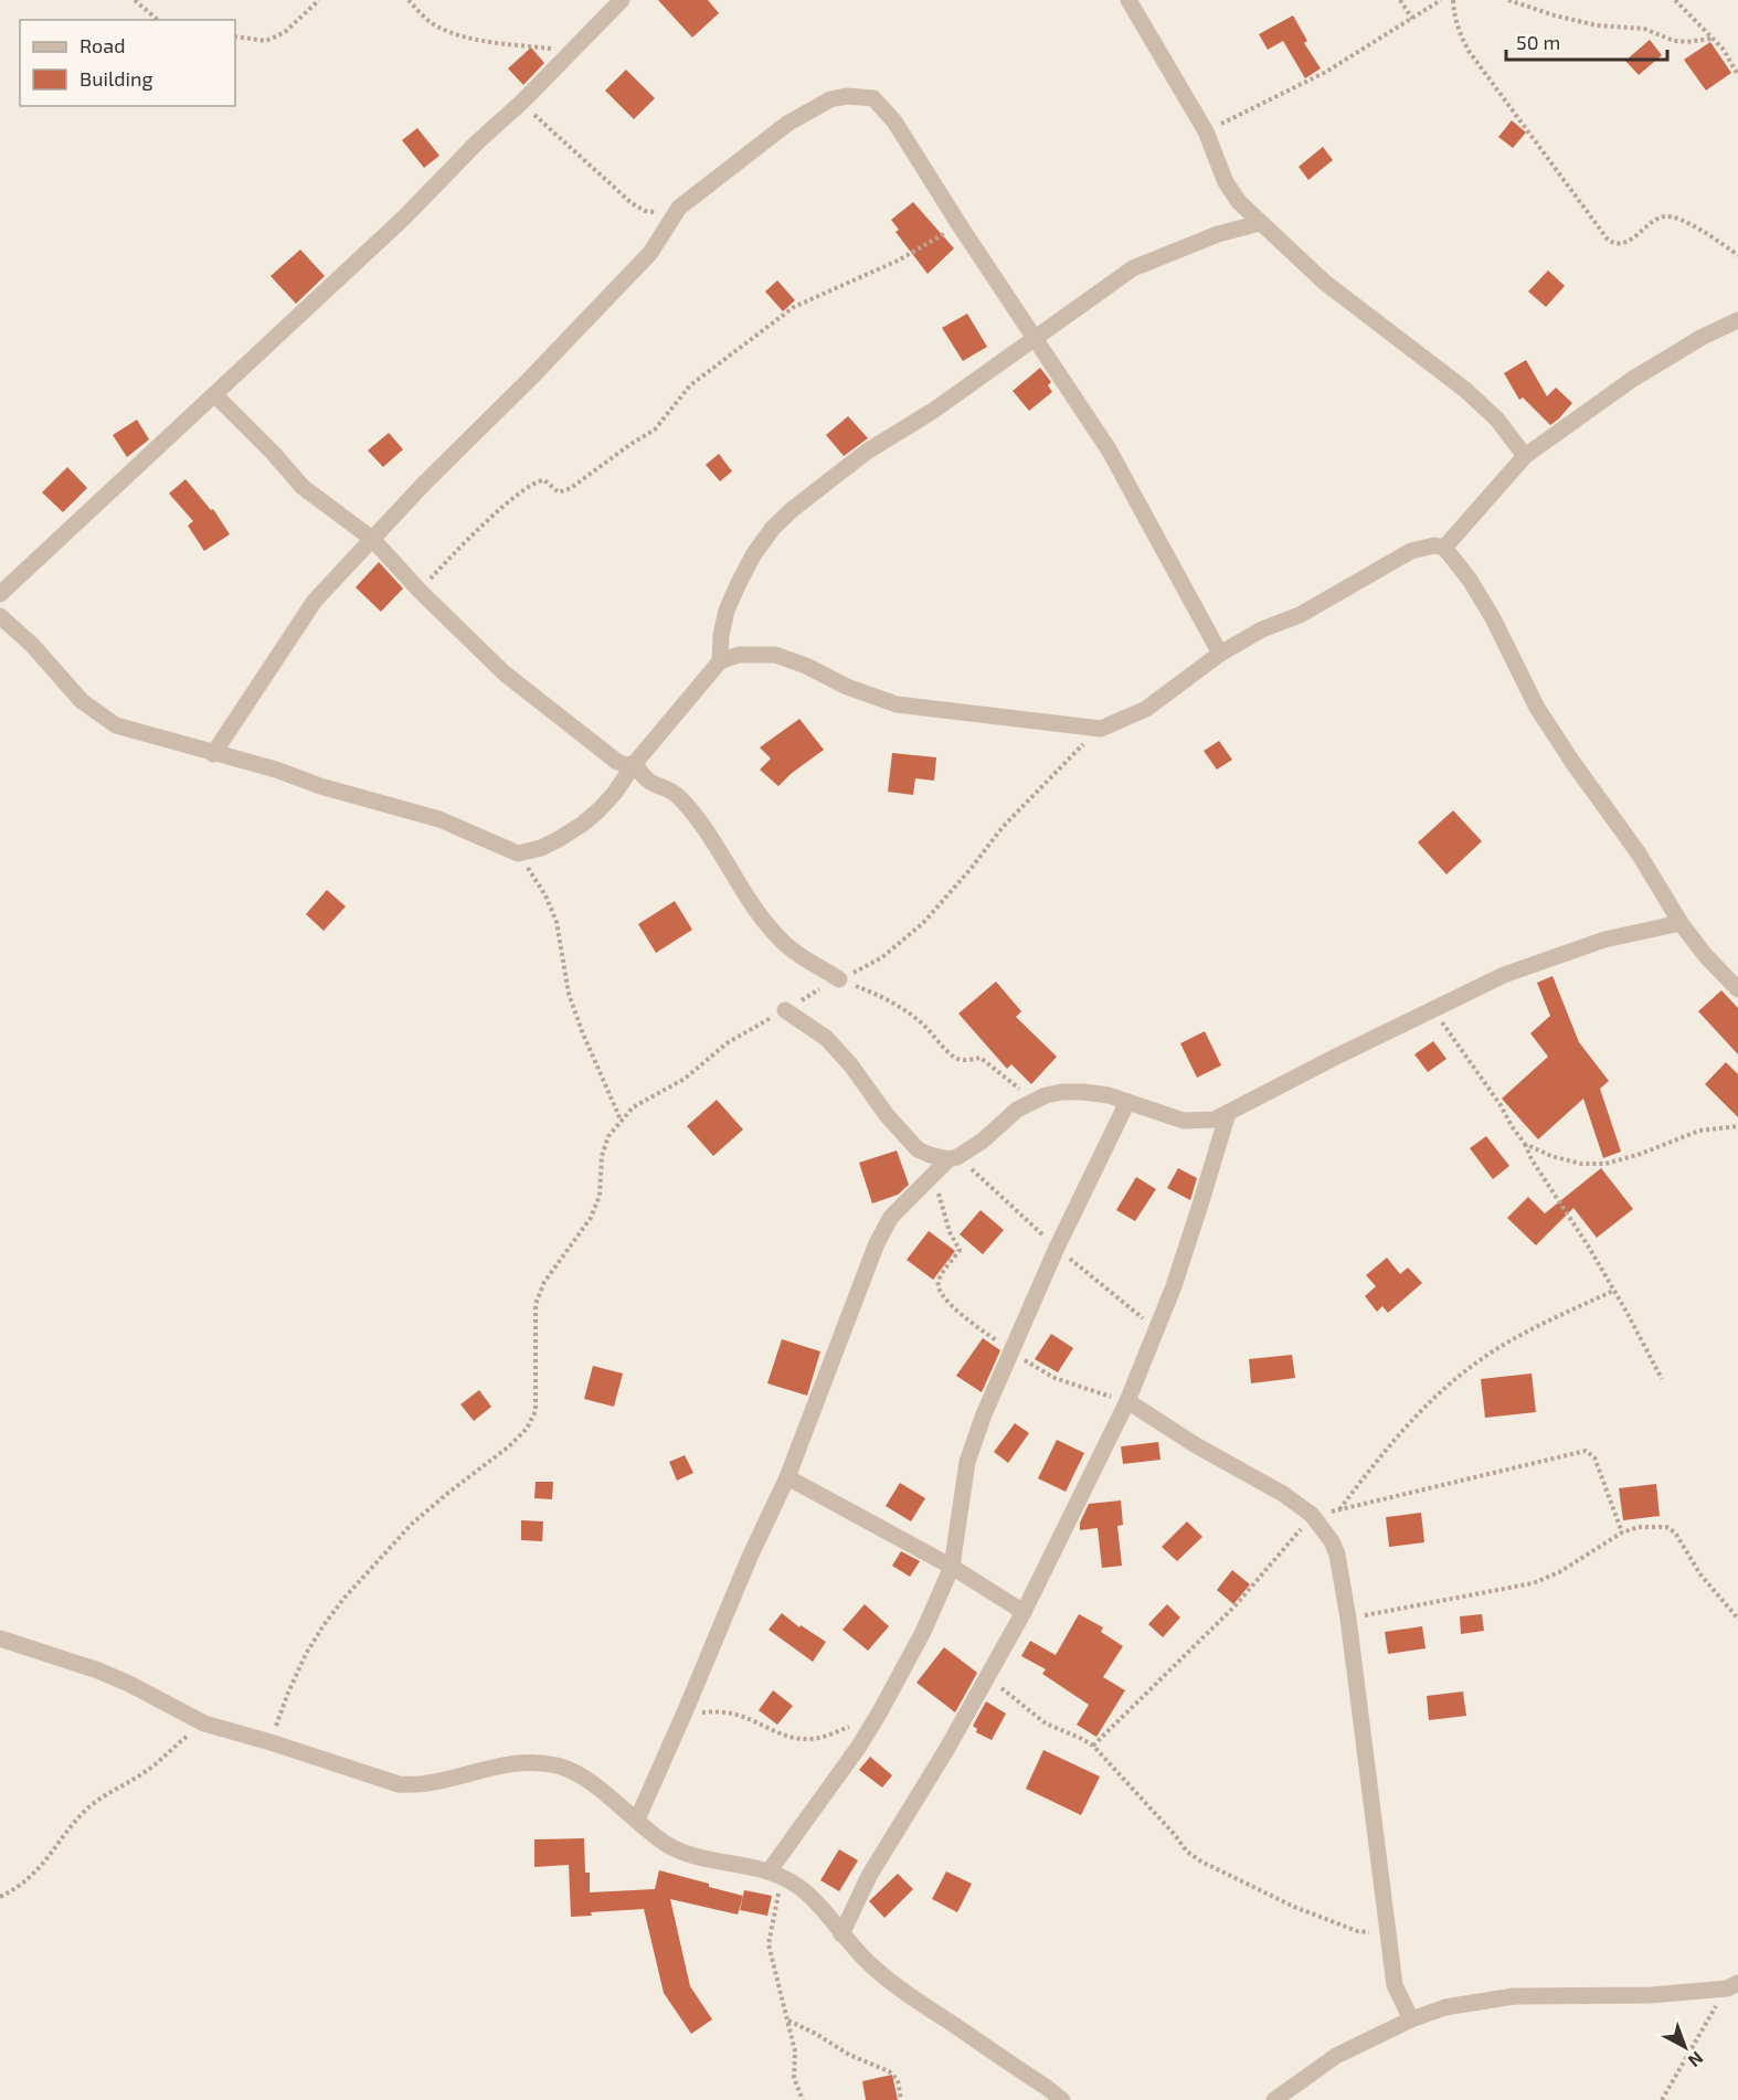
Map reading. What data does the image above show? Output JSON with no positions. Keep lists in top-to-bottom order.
{
  "legend": ["Road", "Building"],
  "scale_bar": "50 m",
  "north": "bottom right"
}
